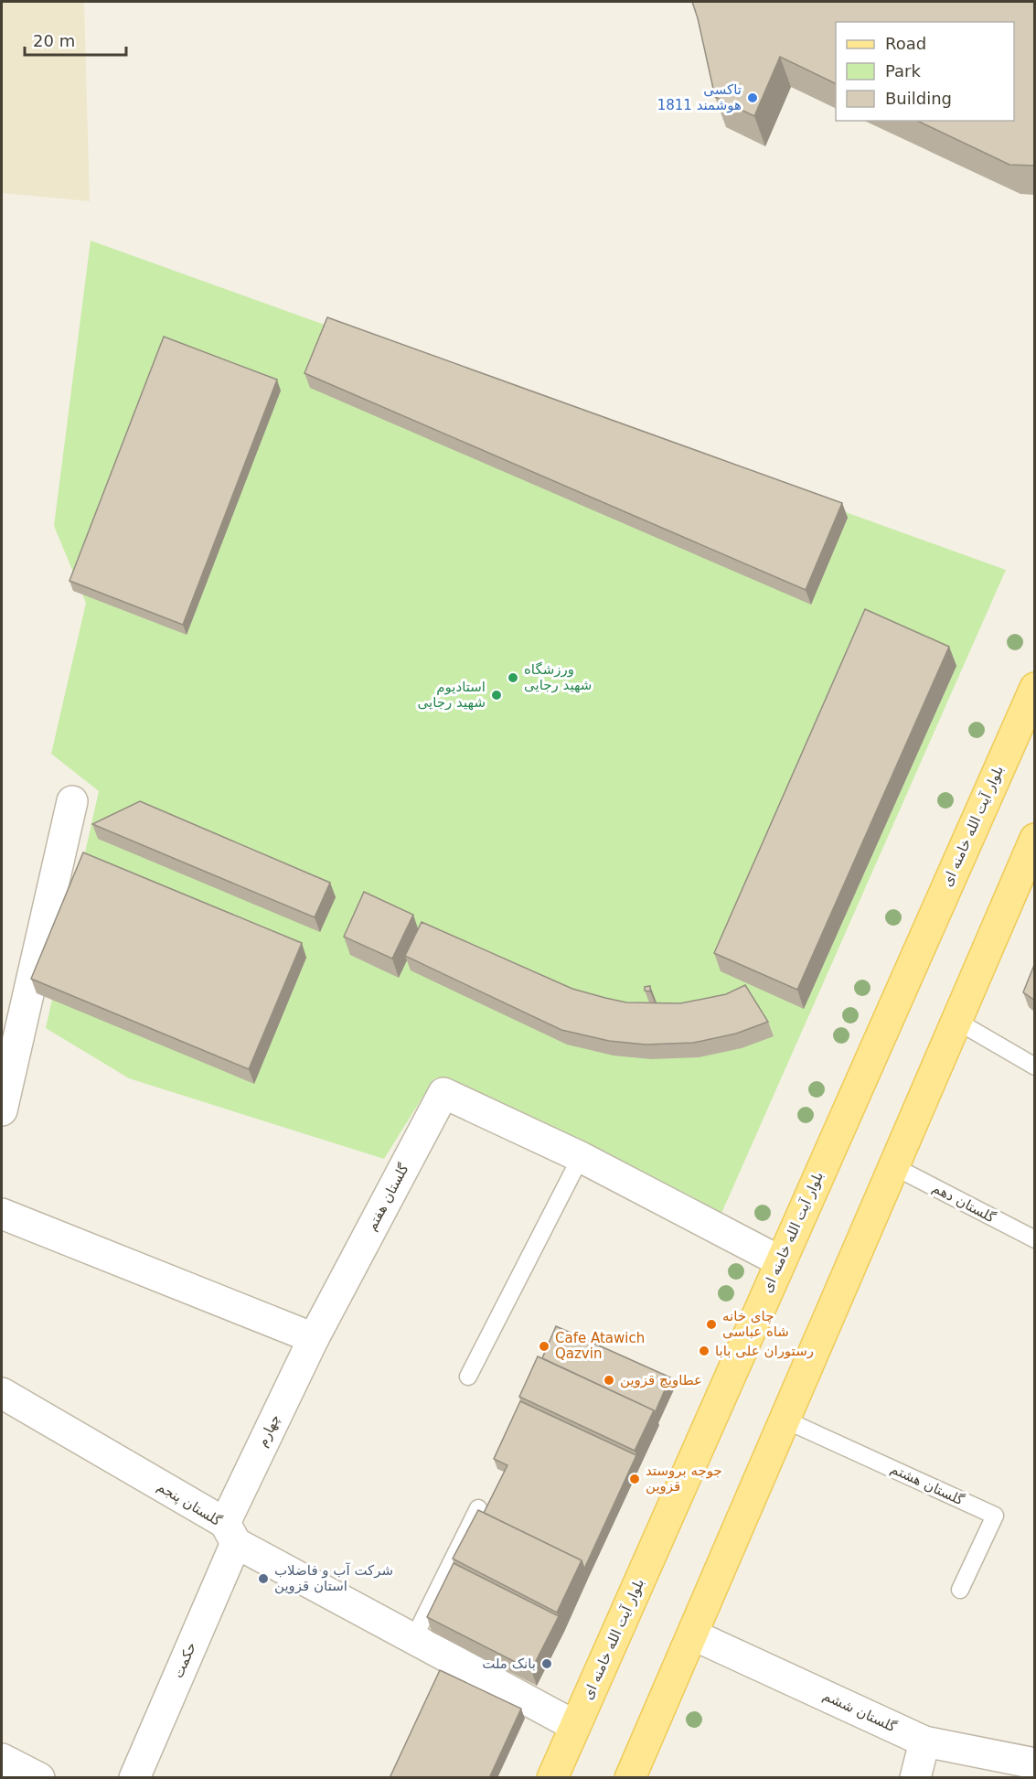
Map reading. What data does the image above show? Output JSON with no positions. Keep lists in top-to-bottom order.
{
  "streets": {
    "main road": ["بلوار آیت الله خامنه ای"],
    "street": [
      "گلستان هفتم",
      "چهارم",
      "گلستان پنجم",
      "حکمت",
      "گلستان ششم"
    ],
    "lane": ["گلستان دهم", "گلستان هشتم"]
  },
  "crossings": [
    ["بلوار آیت الله خامنه ای", "گلستان هفتم"],
    ["بلوار آیت الله خامنه ای", "گلستان پنجم"],
    ["گلستان هفتم", "چهارم"],
    ["چهارم", "گلستان پنجم"],
    ["چهارم", "حکمت"],
    ["گلستان پنجم", "حکمت"]
  ],
  "places": [
    "تاکسی هوشمند 1811",
    "ورزشگاه شهید رجایی",
    "استادیوم شهید رجایی",
    "چای خانه شاه عباسی",
    "Cafe Atawich Qazvin",
    "رستوران علی بابا",
    "عطاویچ قزوین",
    "جوجه بروستد قزوین",
    "شرکت آب و فاضلاب استان قزوین",
    "بانک ملت"
  ],
  "legend": ["Road", "Park", "Building"],
  "scale_bar": "20 m"
}
